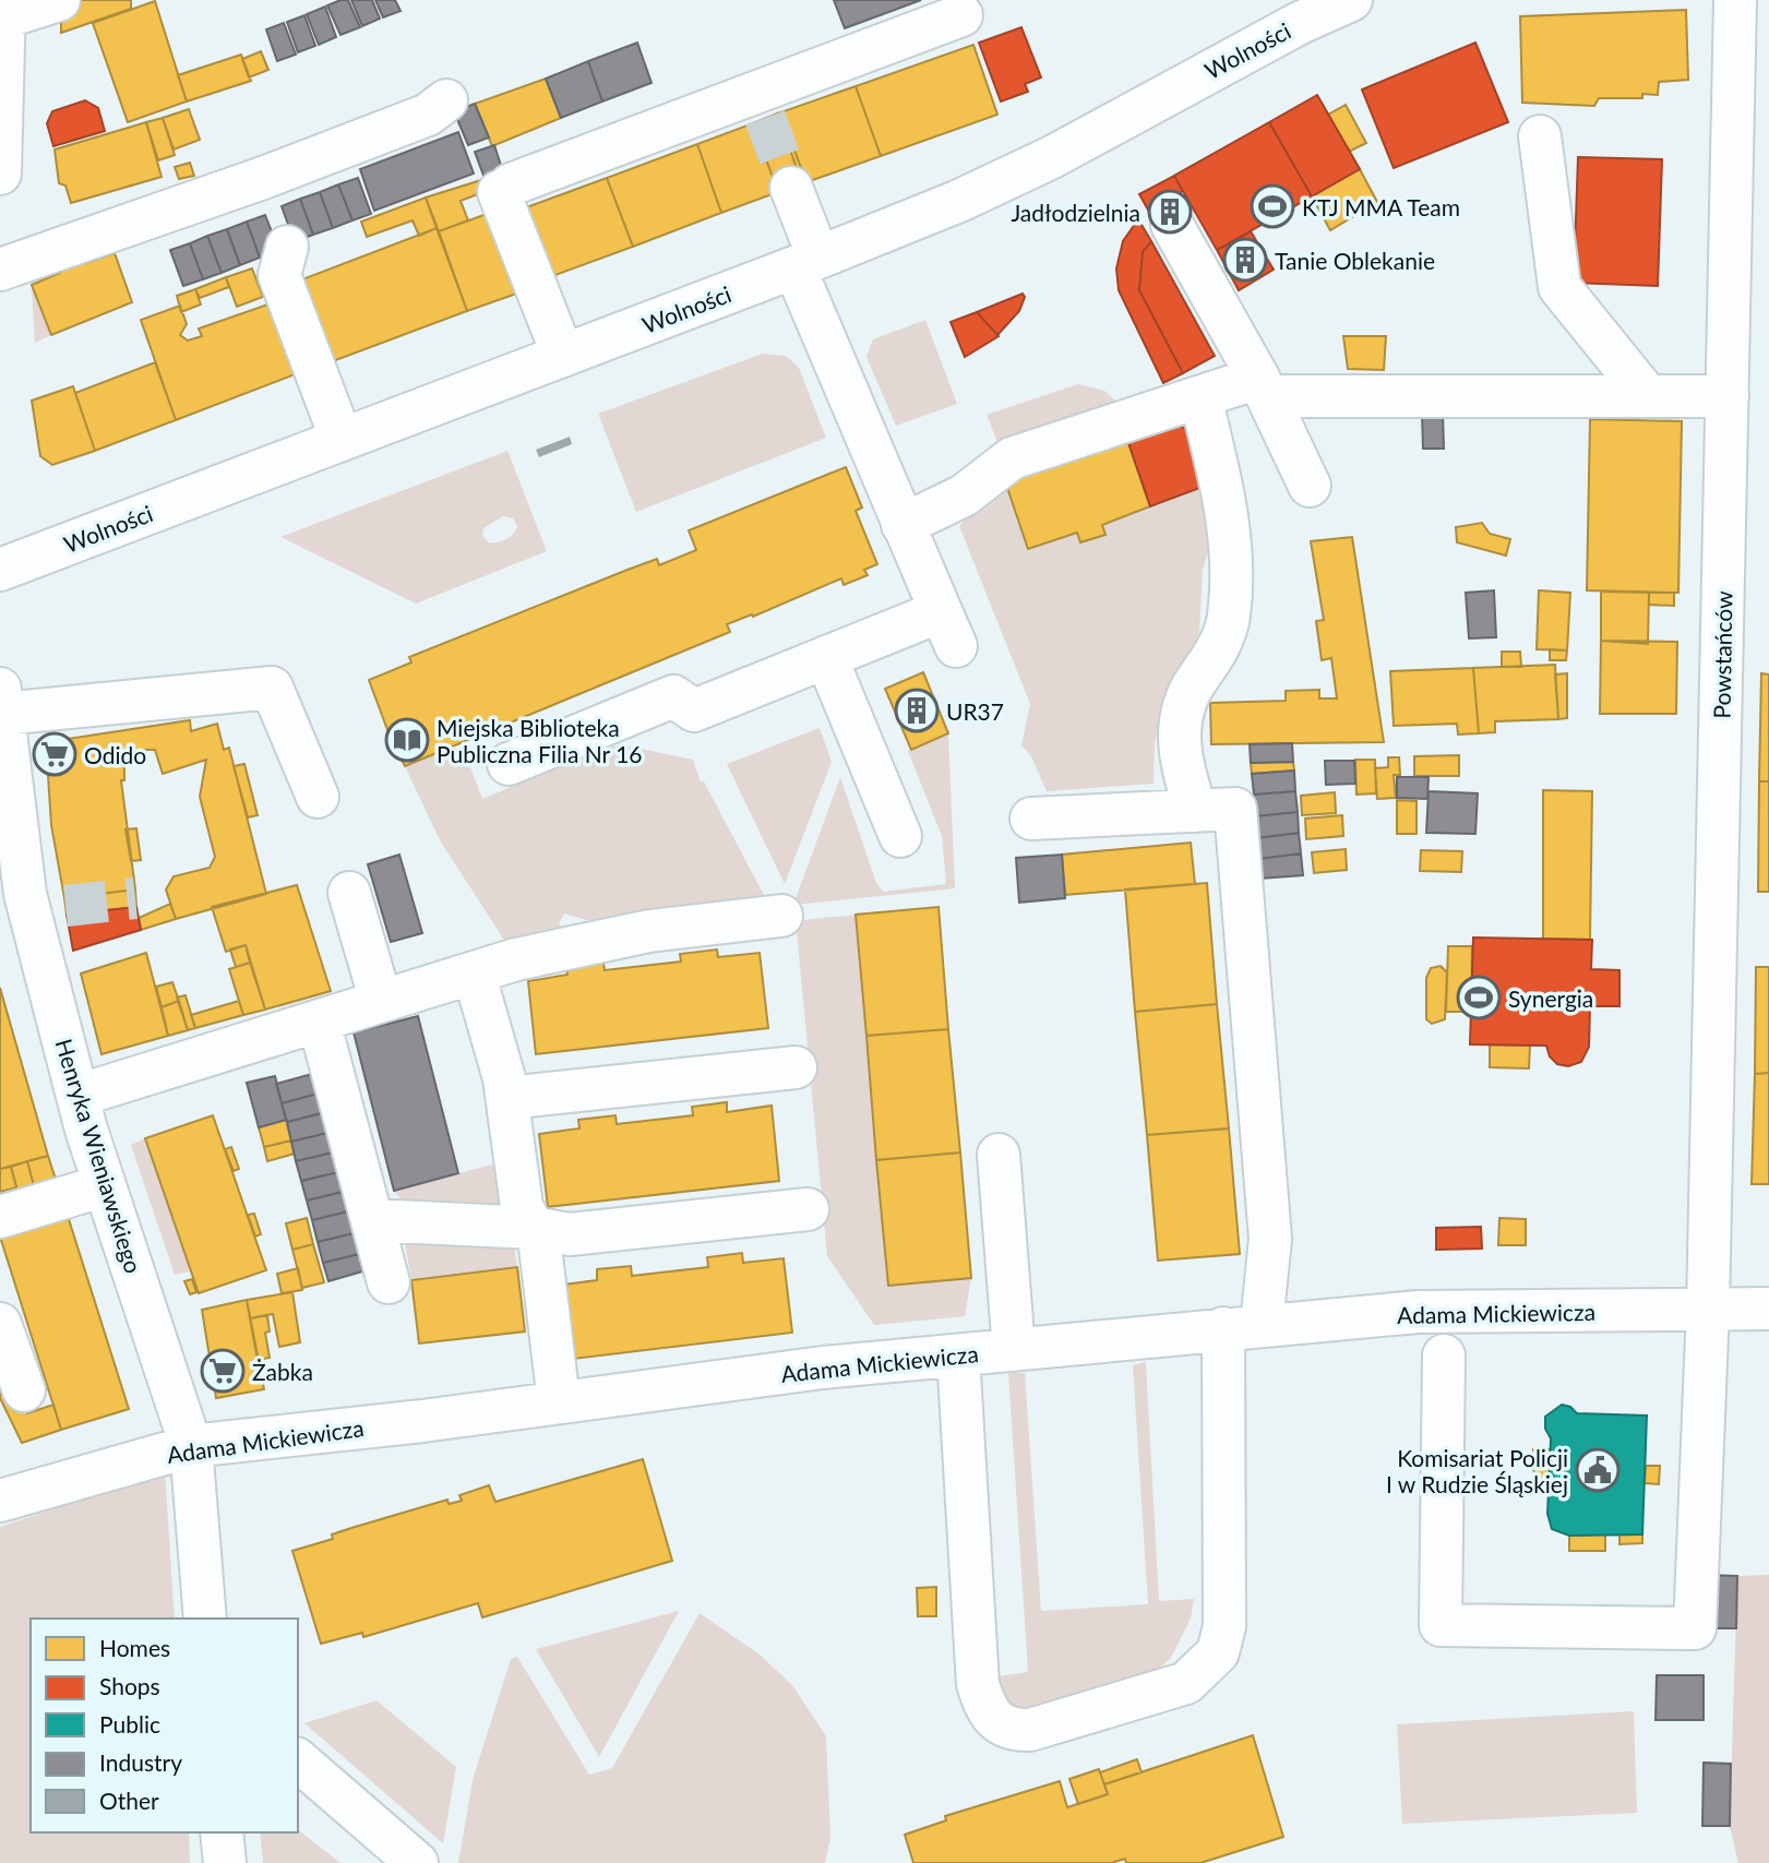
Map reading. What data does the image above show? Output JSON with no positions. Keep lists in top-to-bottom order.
{
  "streets": {
    "street": [
      "Wolności",
      "Powstańców",
      "Henryka Wieniawskiego",
      "Adama Mickiewicza"
    ]
  },
  "crossings": [
    ["Powstańców", "Adama Mickiewicza"],
    ["Henryka Wieniawskiego", "Adama Mickiewicza"]
  ],
  "places": {
    "sports": ["KTJ MMA Team", "Synergia"],
    "building": ["Jadłodzielnia", "Tanie Oblekanie", "UR37"],
    "library": ["Miejska Biblioteka Publiczna Filia Nr 16"],
    "supermarket": ["Odido", "Żabka"],
    "public building": ["Komisariat Policji I w Rudzie Śląskiej"]
  },
  "legend": [
    "Homes",
    "Shops",
    "Public",
    "Industry",
    "Other"
  ]
}
